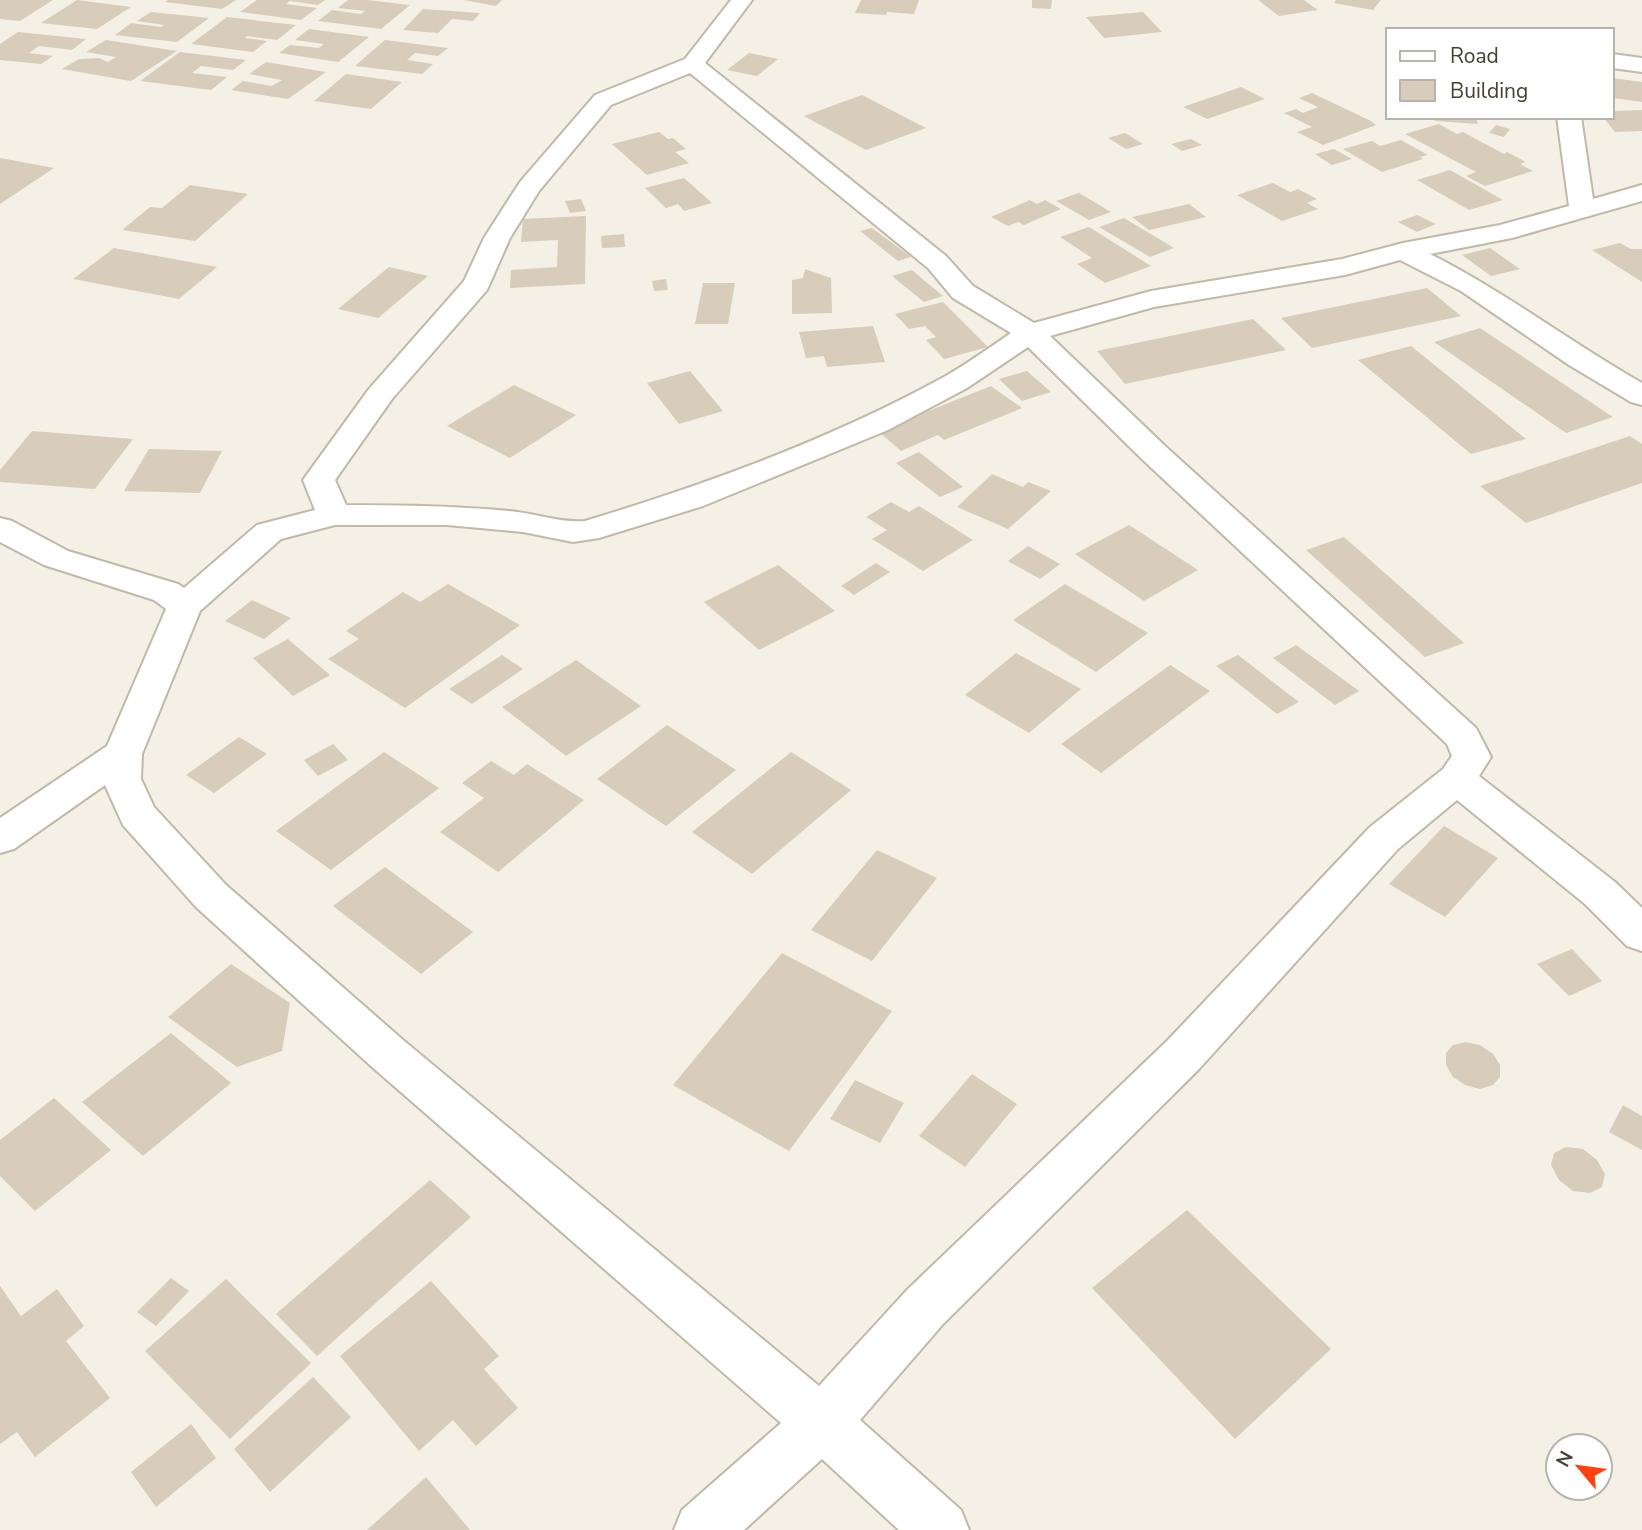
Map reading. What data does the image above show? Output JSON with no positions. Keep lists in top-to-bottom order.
{
  "legend": ["Road", "Building"],
  "north": "top left"
}
